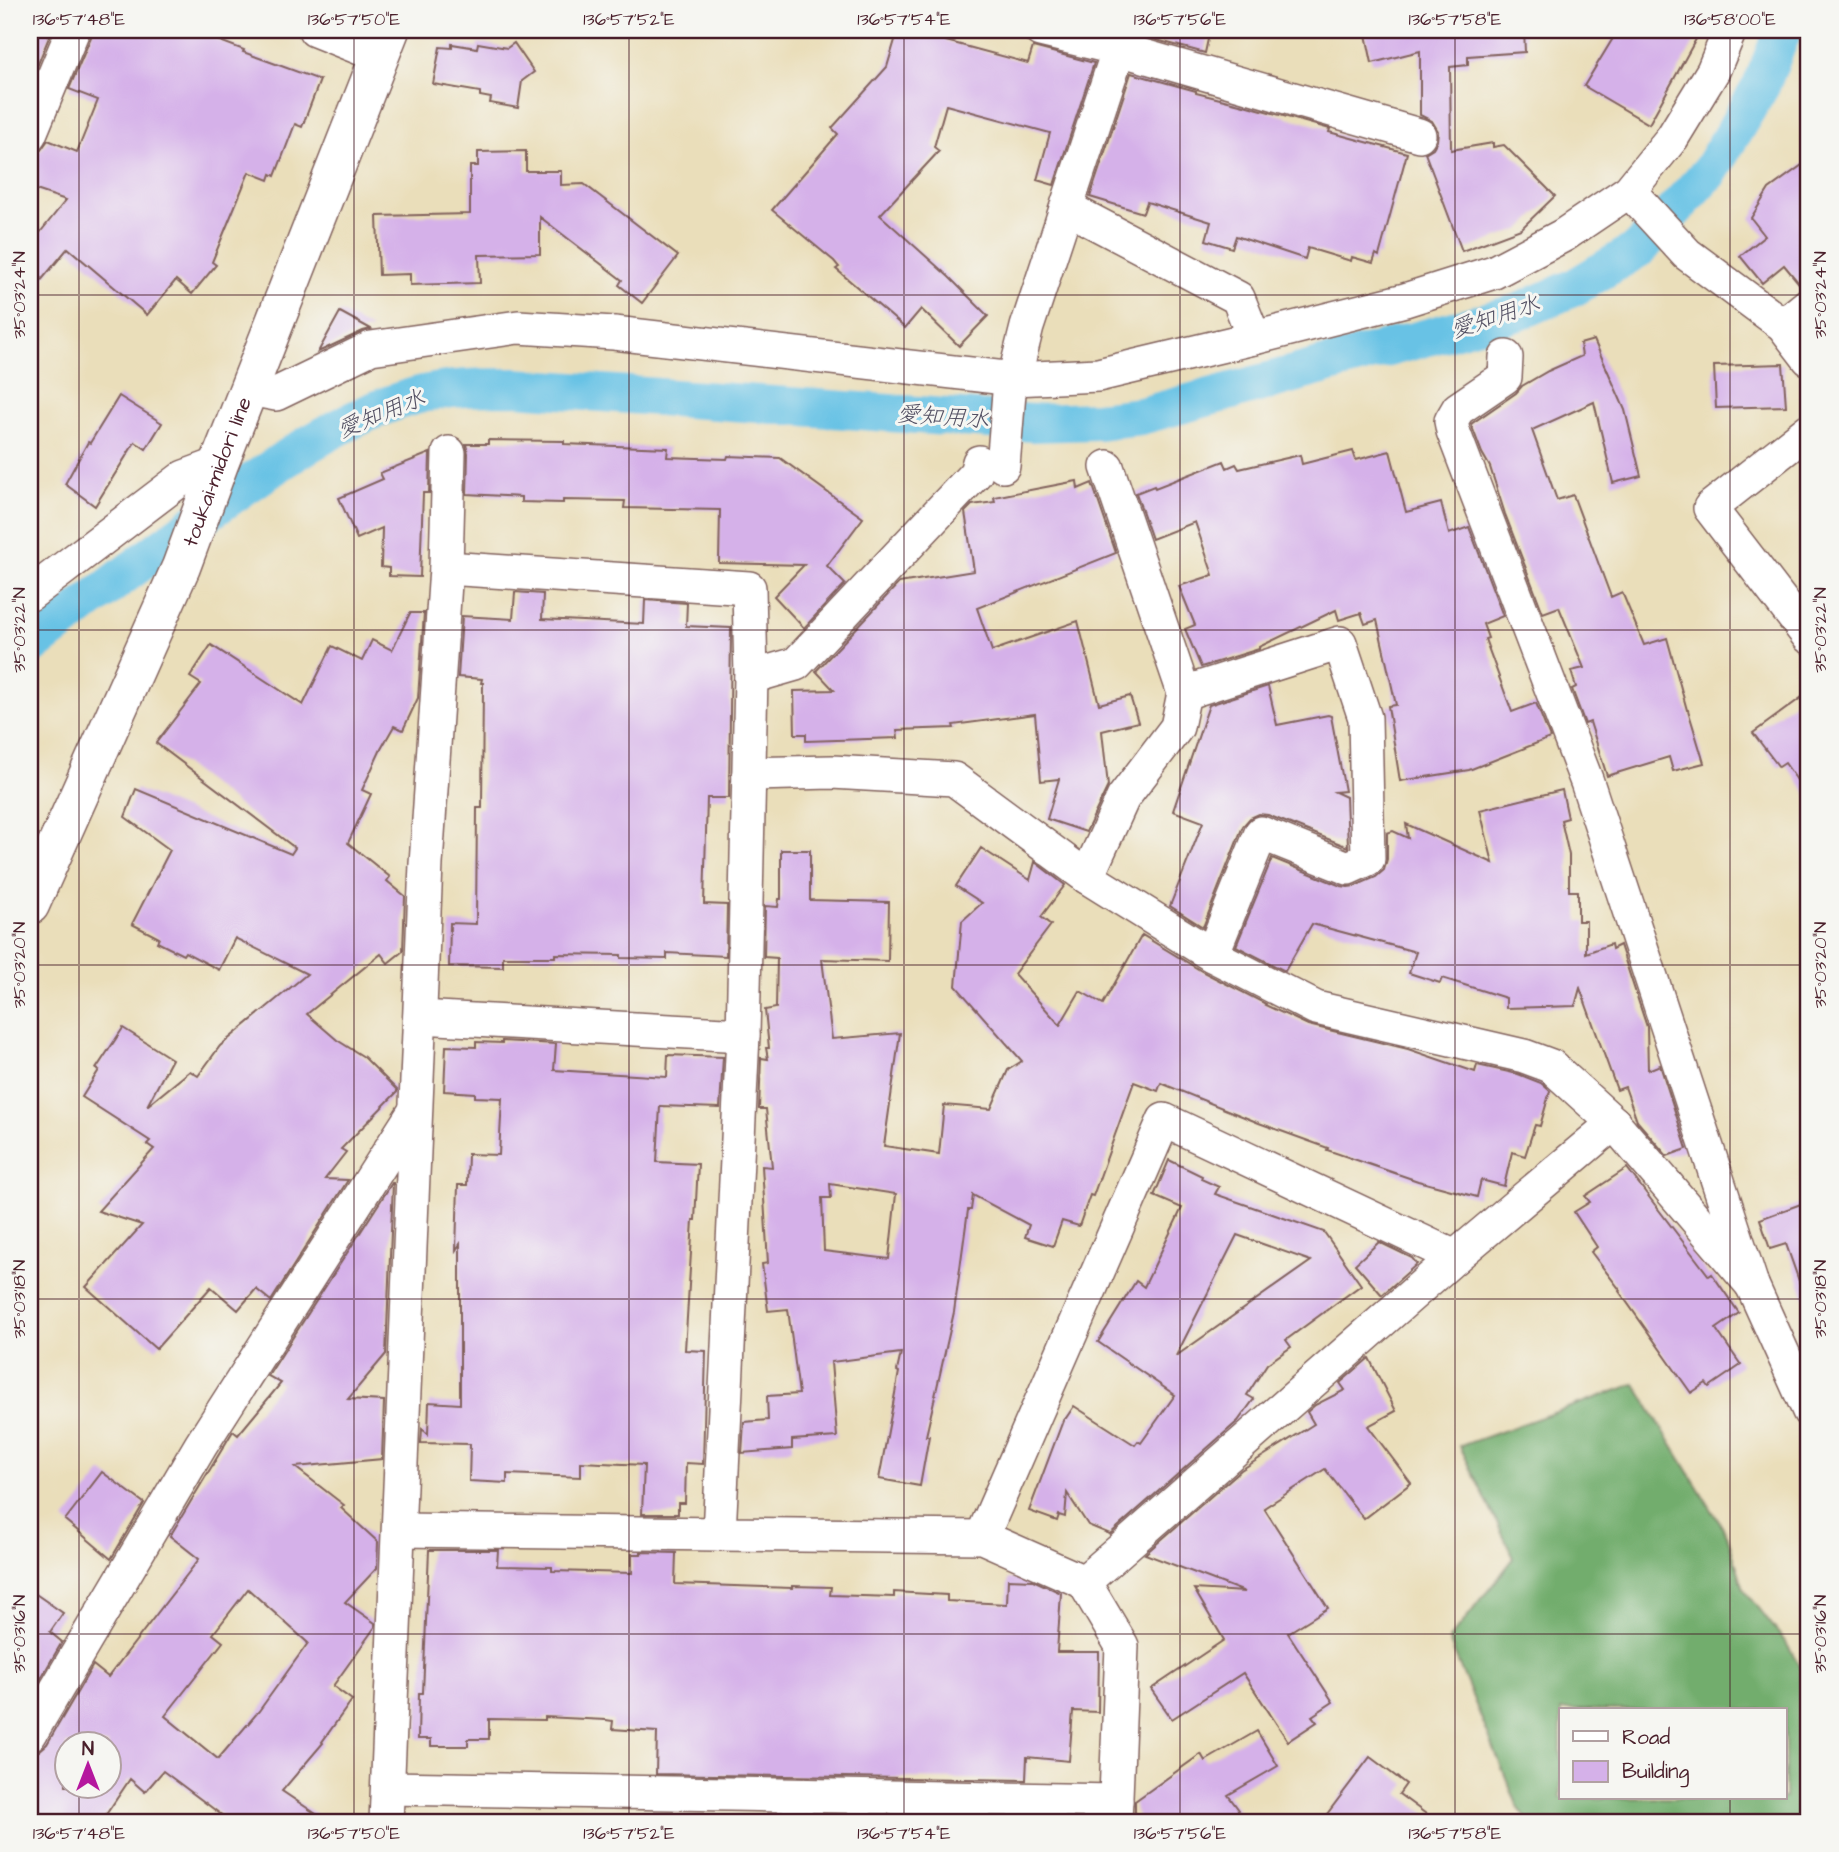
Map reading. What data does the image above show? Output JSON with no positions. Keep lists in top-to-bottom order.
{
  "streets": {
    "main road": ["toukai-midori line"]
  },
  "water": ["愛知用水"],
  "legend": ["Road", "Building"],
  "north": "top",
  "coordinates": [
    "136°57'48\"E",
    "136°57'50\"E",
    "136°57'52\"E",
    "136°57'54\"E",
    "136°57'56\"E",
    "136°57'58\"E",
    "136°58'00\"E",
    "35°03'24\"N",
    "35°03'22\"N",
    "35°03'20\"N",
    "35°03'18\"N",
    "35°03'16\"N"
  ]
}
